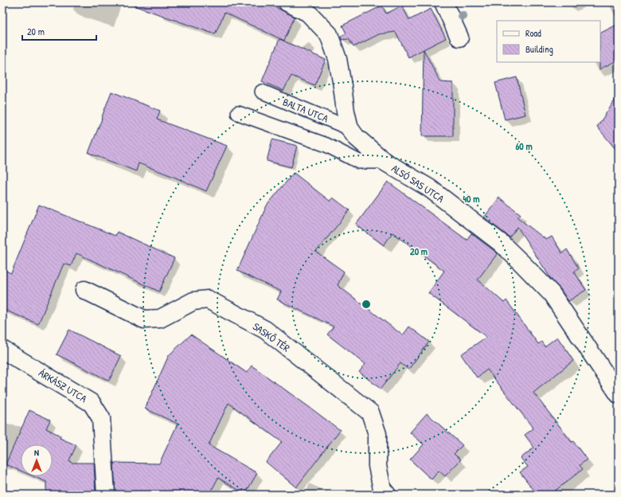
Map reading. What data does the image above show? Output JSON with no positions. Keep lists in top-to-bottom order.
{
  "streets": {
    "street": ["ALSÓ SAS UTCA", "SASKŐ TÉR", "ÁRKÁSZ UTCA"],
    "lane": ["BALTA UTCA"]
  },
  "crossings": [
    ["BALTA UTCA", "ALSÓ SAS UTCA"]
  ],
  "legend": ["Road", "Building"],
  "scale_bar": "20 m",
  "north": "top",
  "rings": ["60 m", "40 m", "20 m"]
}
